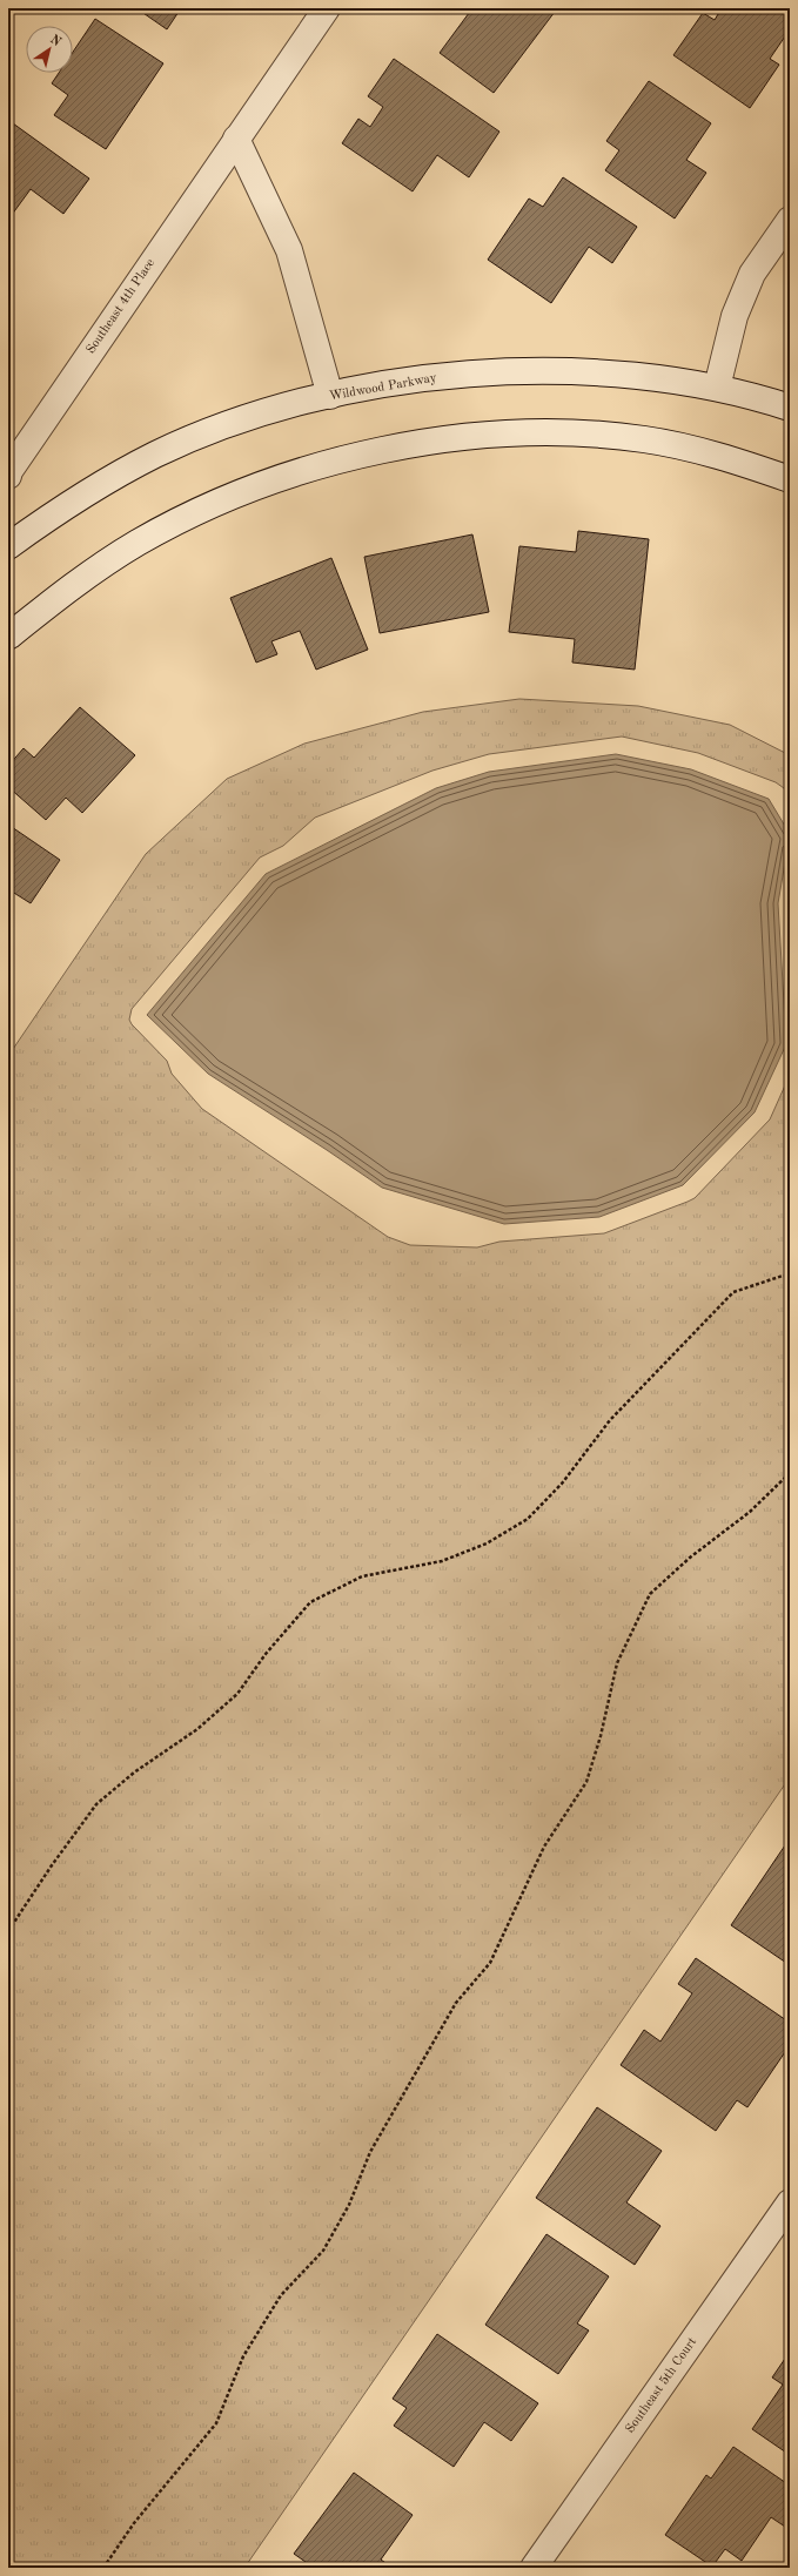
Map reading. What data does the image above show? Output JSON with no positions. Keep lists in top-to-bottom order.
{
  "streets": {
    "street": ["Southeast 4th Place", "Wildwood Parkway", "Southeast 5th Court"]
  },
  "north": "top right"
}
